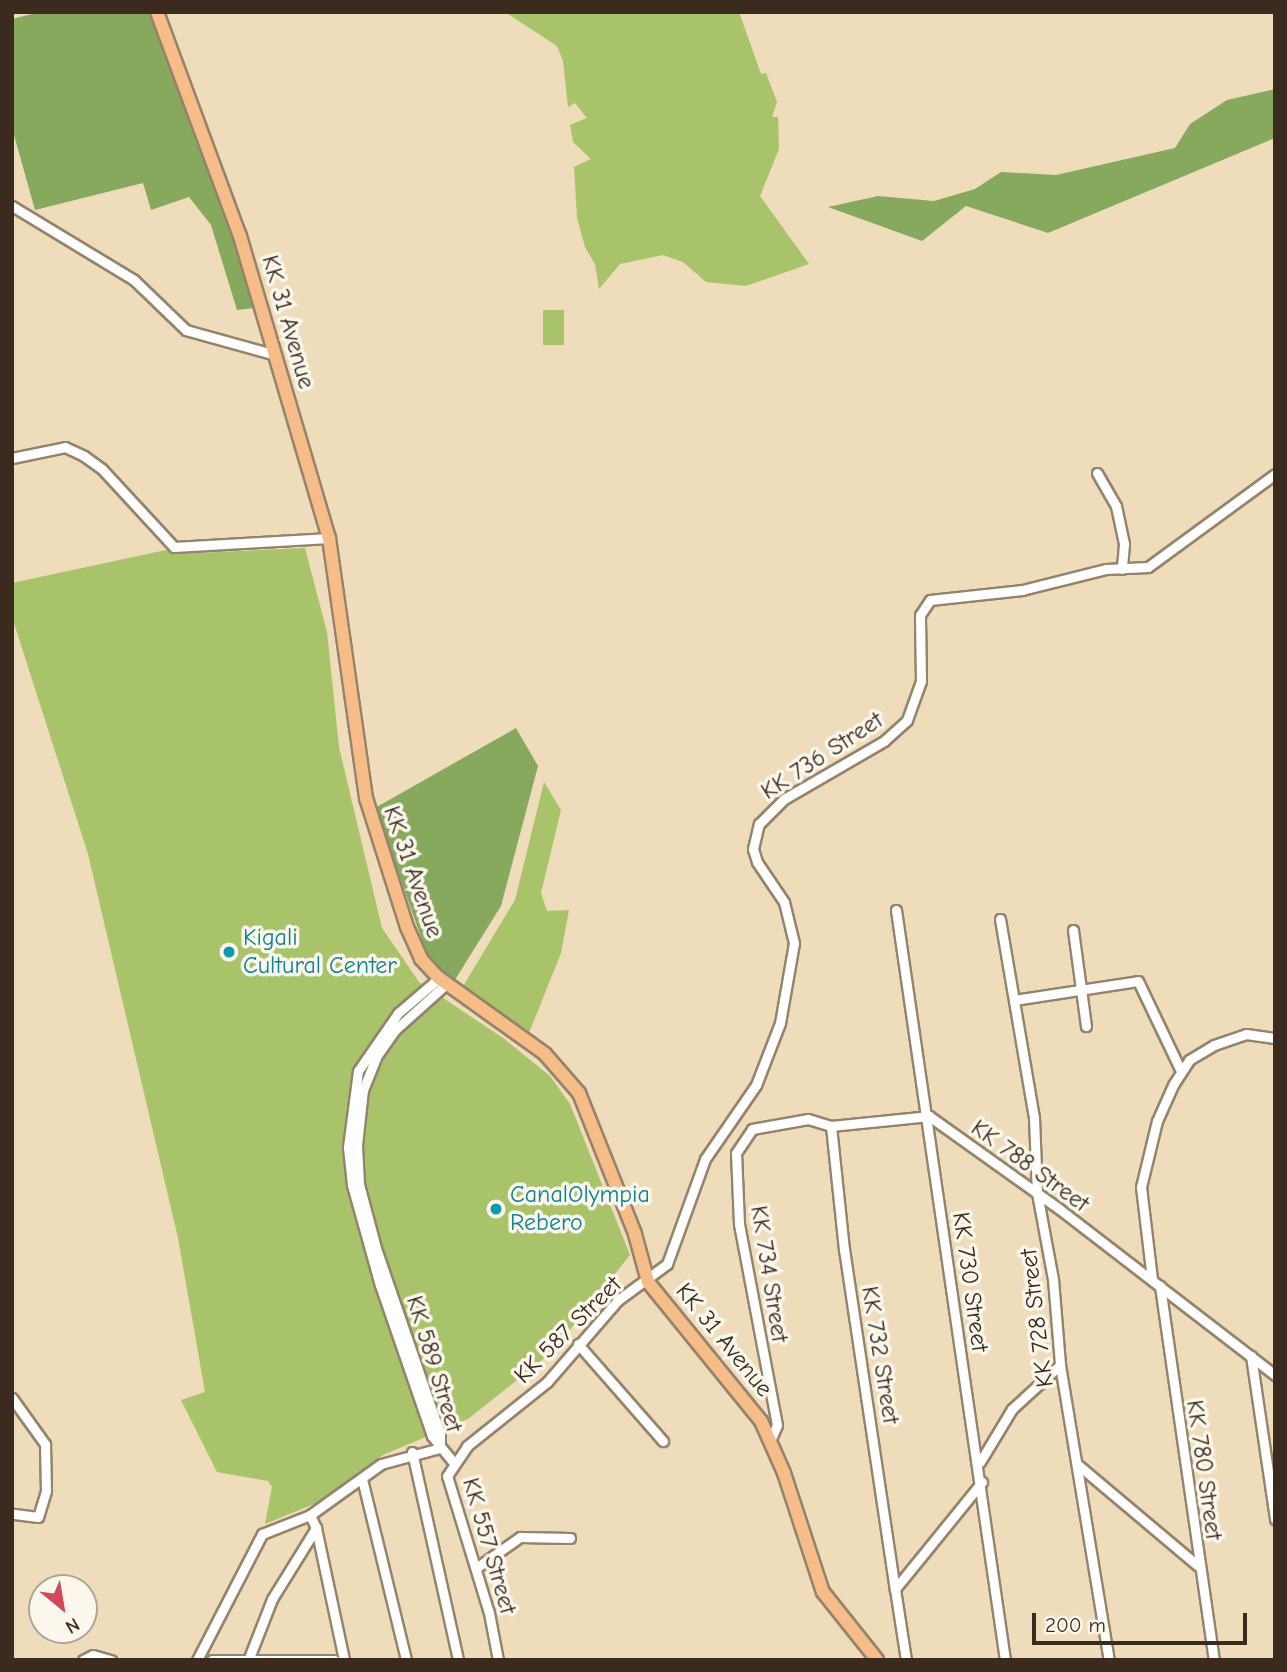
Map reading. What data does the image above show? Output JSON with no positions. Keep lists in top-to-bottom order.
{
  "streets": {
    "main road": ["KK 31 Avenue"],
    "street": [
      "KK 736 Street",
      "KK 788 Street",
      "KK 734 Street",
      "KK 730 Street",
      "KK 728 Street",
      "KK 587 Street",
      "KK 732 Street",
      "KK 589 Street",
      "KK 780 Street",
      "KK 557 Street"
    ]
  },
  "crossings": [
    ["KK 31 Avenue", "KK 736 Street"],
    ["KK 31 Avenue", "KK 734 Street"],
    ["KK 31 Avenue", "KK 587 Street"],
    ["KK 31 Avenue", "KK 589 Street"],
    ["KK 736 Street", "KK 587 Street"],
    ["KK 788 Street", "KK 730 Street"],
    ["KK 788 Street", "KK 728 Street"],
    ["KK 788 Street", "KK 780 Street"],
    ["KK 587 Street", "KK 557 Street"],
    ["KK 589 Street", "KK 557 Street"]
  ],
  "places": ["Kigali Cultural Center", "CanalOlympia Rebero"],
  "scale_bar": "200 m",
  "north": "bottom right"
}
